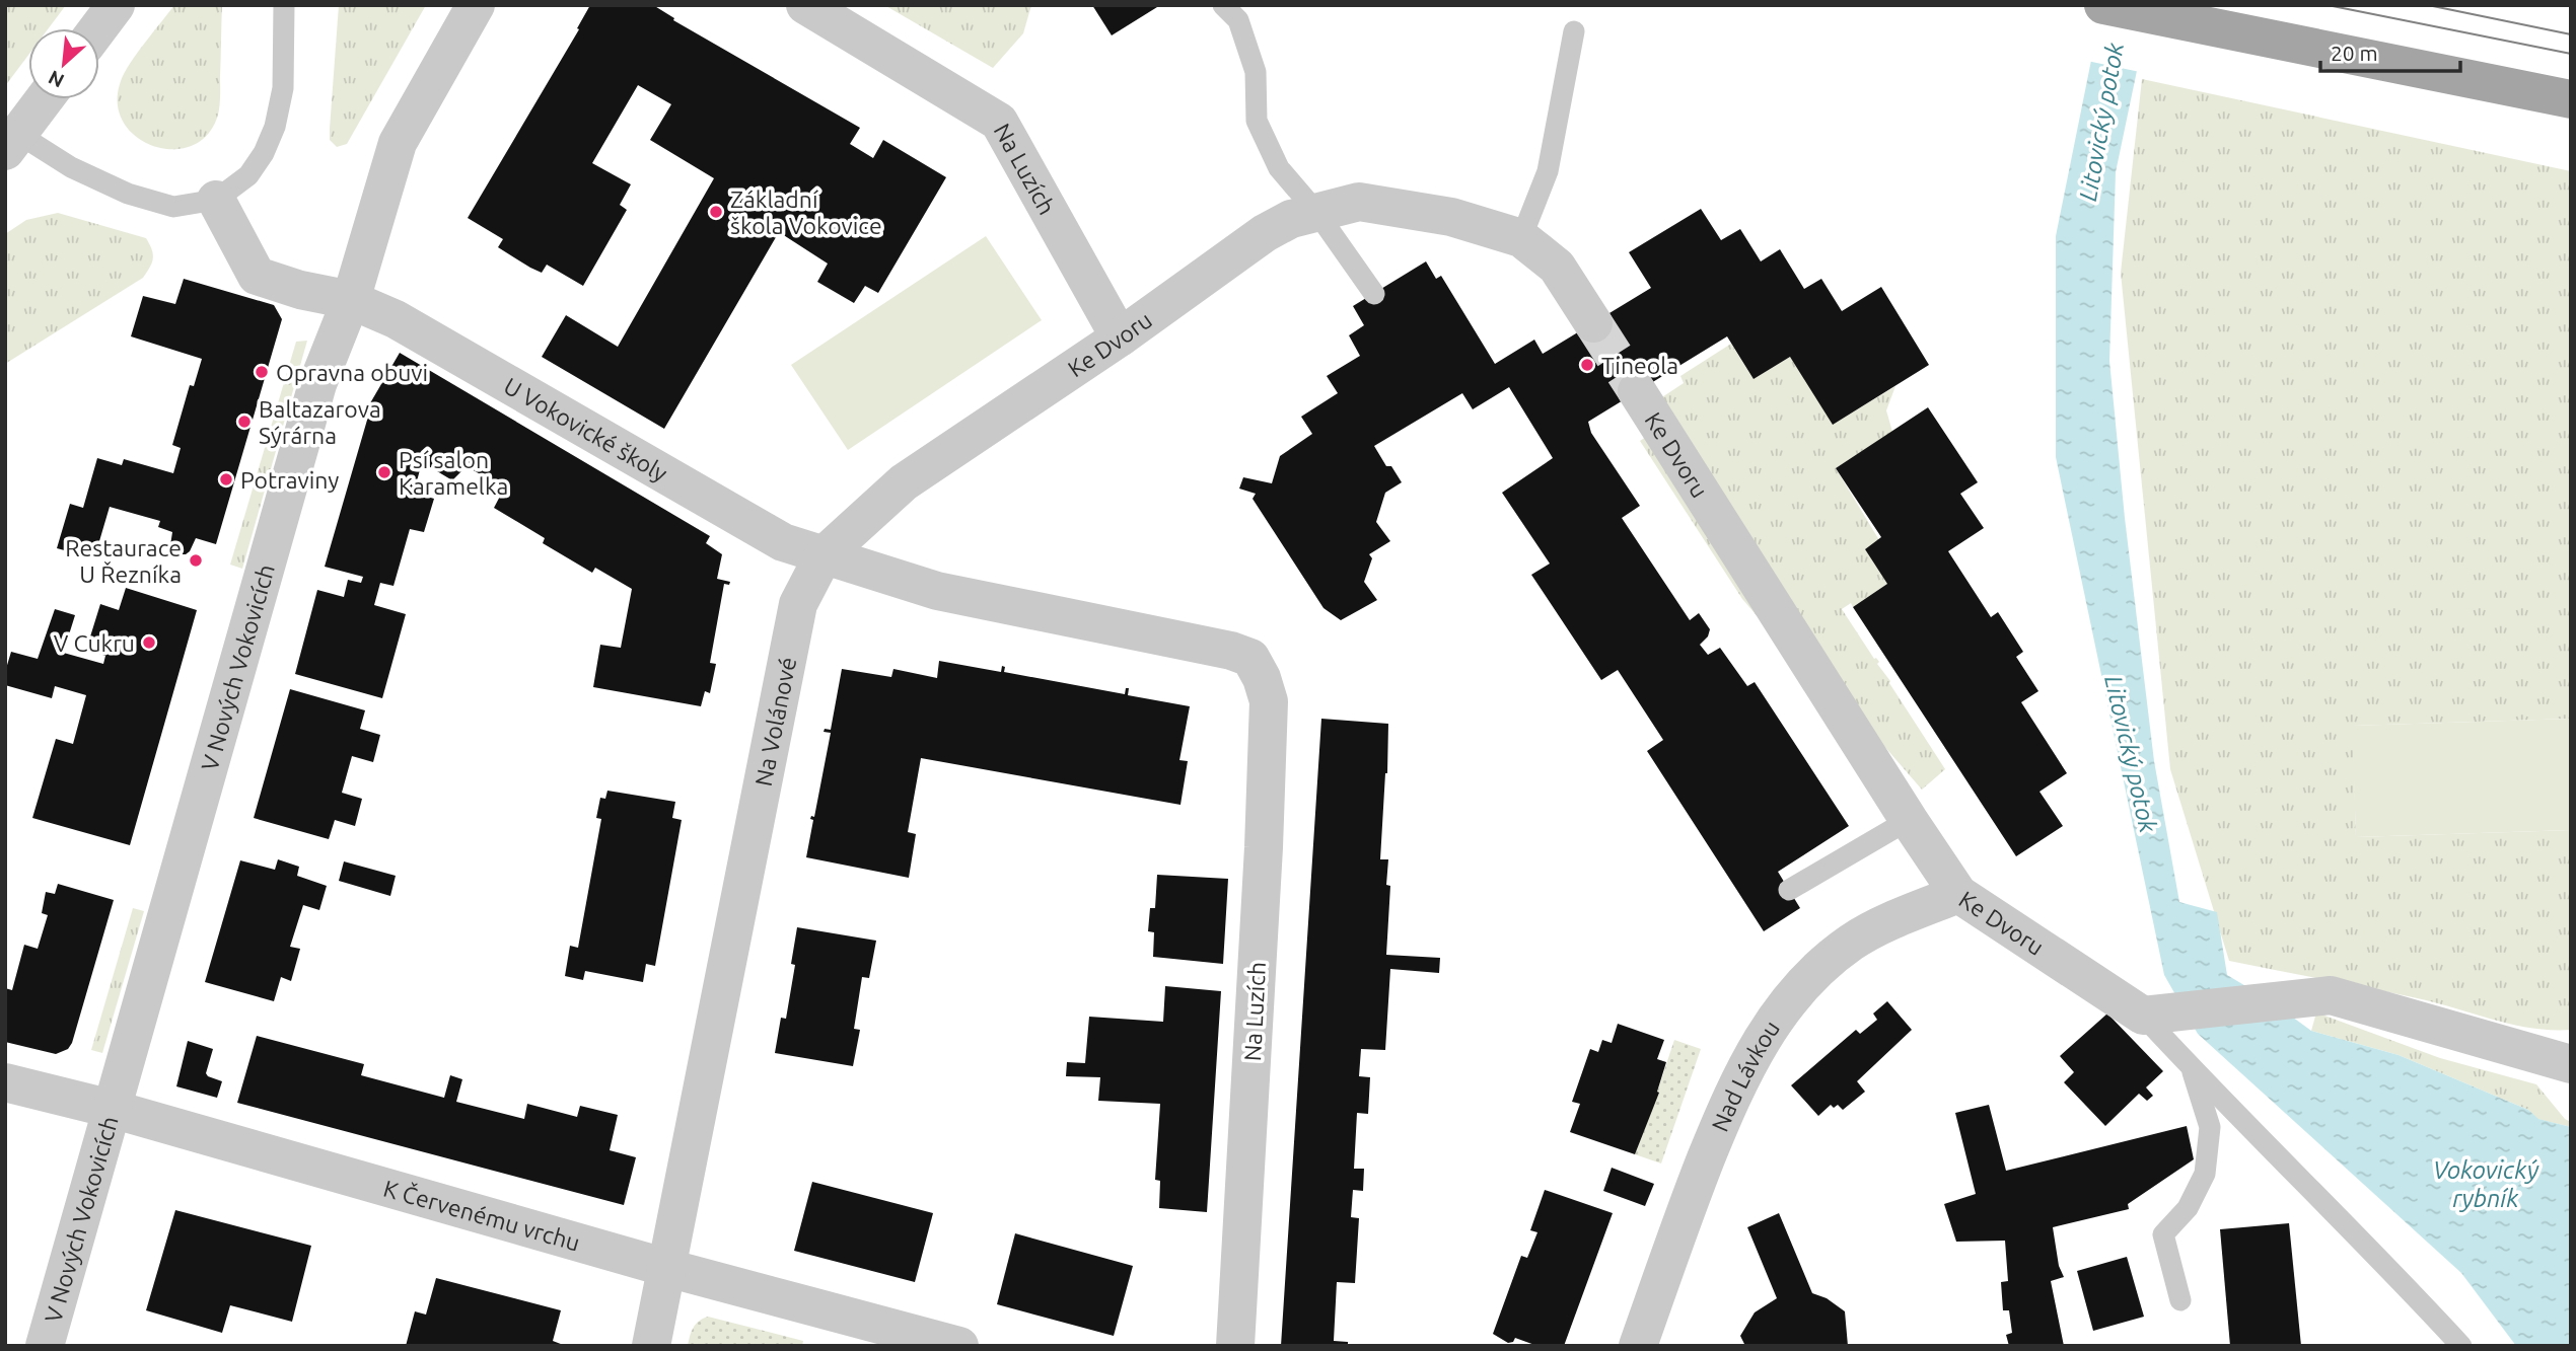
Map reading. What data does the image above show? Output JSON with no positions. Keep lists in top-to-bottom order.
{
  "streets": {
    "street": [
      "Na Luzích",
      "Ke Dvoru",
      "U Vokovické školy",
      "V Nových Vokovicích",
      "Na Volánové",
      "Nad Lávkou",
      "K Červenému vrchu"
    ]
  },
  "crossings": [
    ["Na Luzích", "Ke Dvoru"],
    ["Na Luzích", "U Vokovické školy"],
    ["Na Luzích", "Na Volánové"],
    ["Ke Dvoru", "U Vokovické školy"],
    ["Ke Dvoru", "Na Volánové"],
    ["Ke Dvoru", "Nad Lávkou"],
    ["U Vokovické školy", "V Nových Vokovicích"],
    ["U Vokovické školy", "Na Volánové"],
    ["V Nových Vokovicích", "K Červenému vrchu"],
    ["Na Volánové", "K Červenému vrchu"]
  ],
  "water": ["Litovický potok", "Vokovický rybník"],
  "places": [
    "Základní škola Vokovice",
    "Tineola",
    "Opravna obuvi",
    "Baltazarova Sýrárna",
    "Psí salon Karamelka",
    "Potraviny",
    "Restaurace U Řezníka",
    "V Cukru"
  ],
  "scale_bar": "20 m",
  "north": "bottom left"
}
